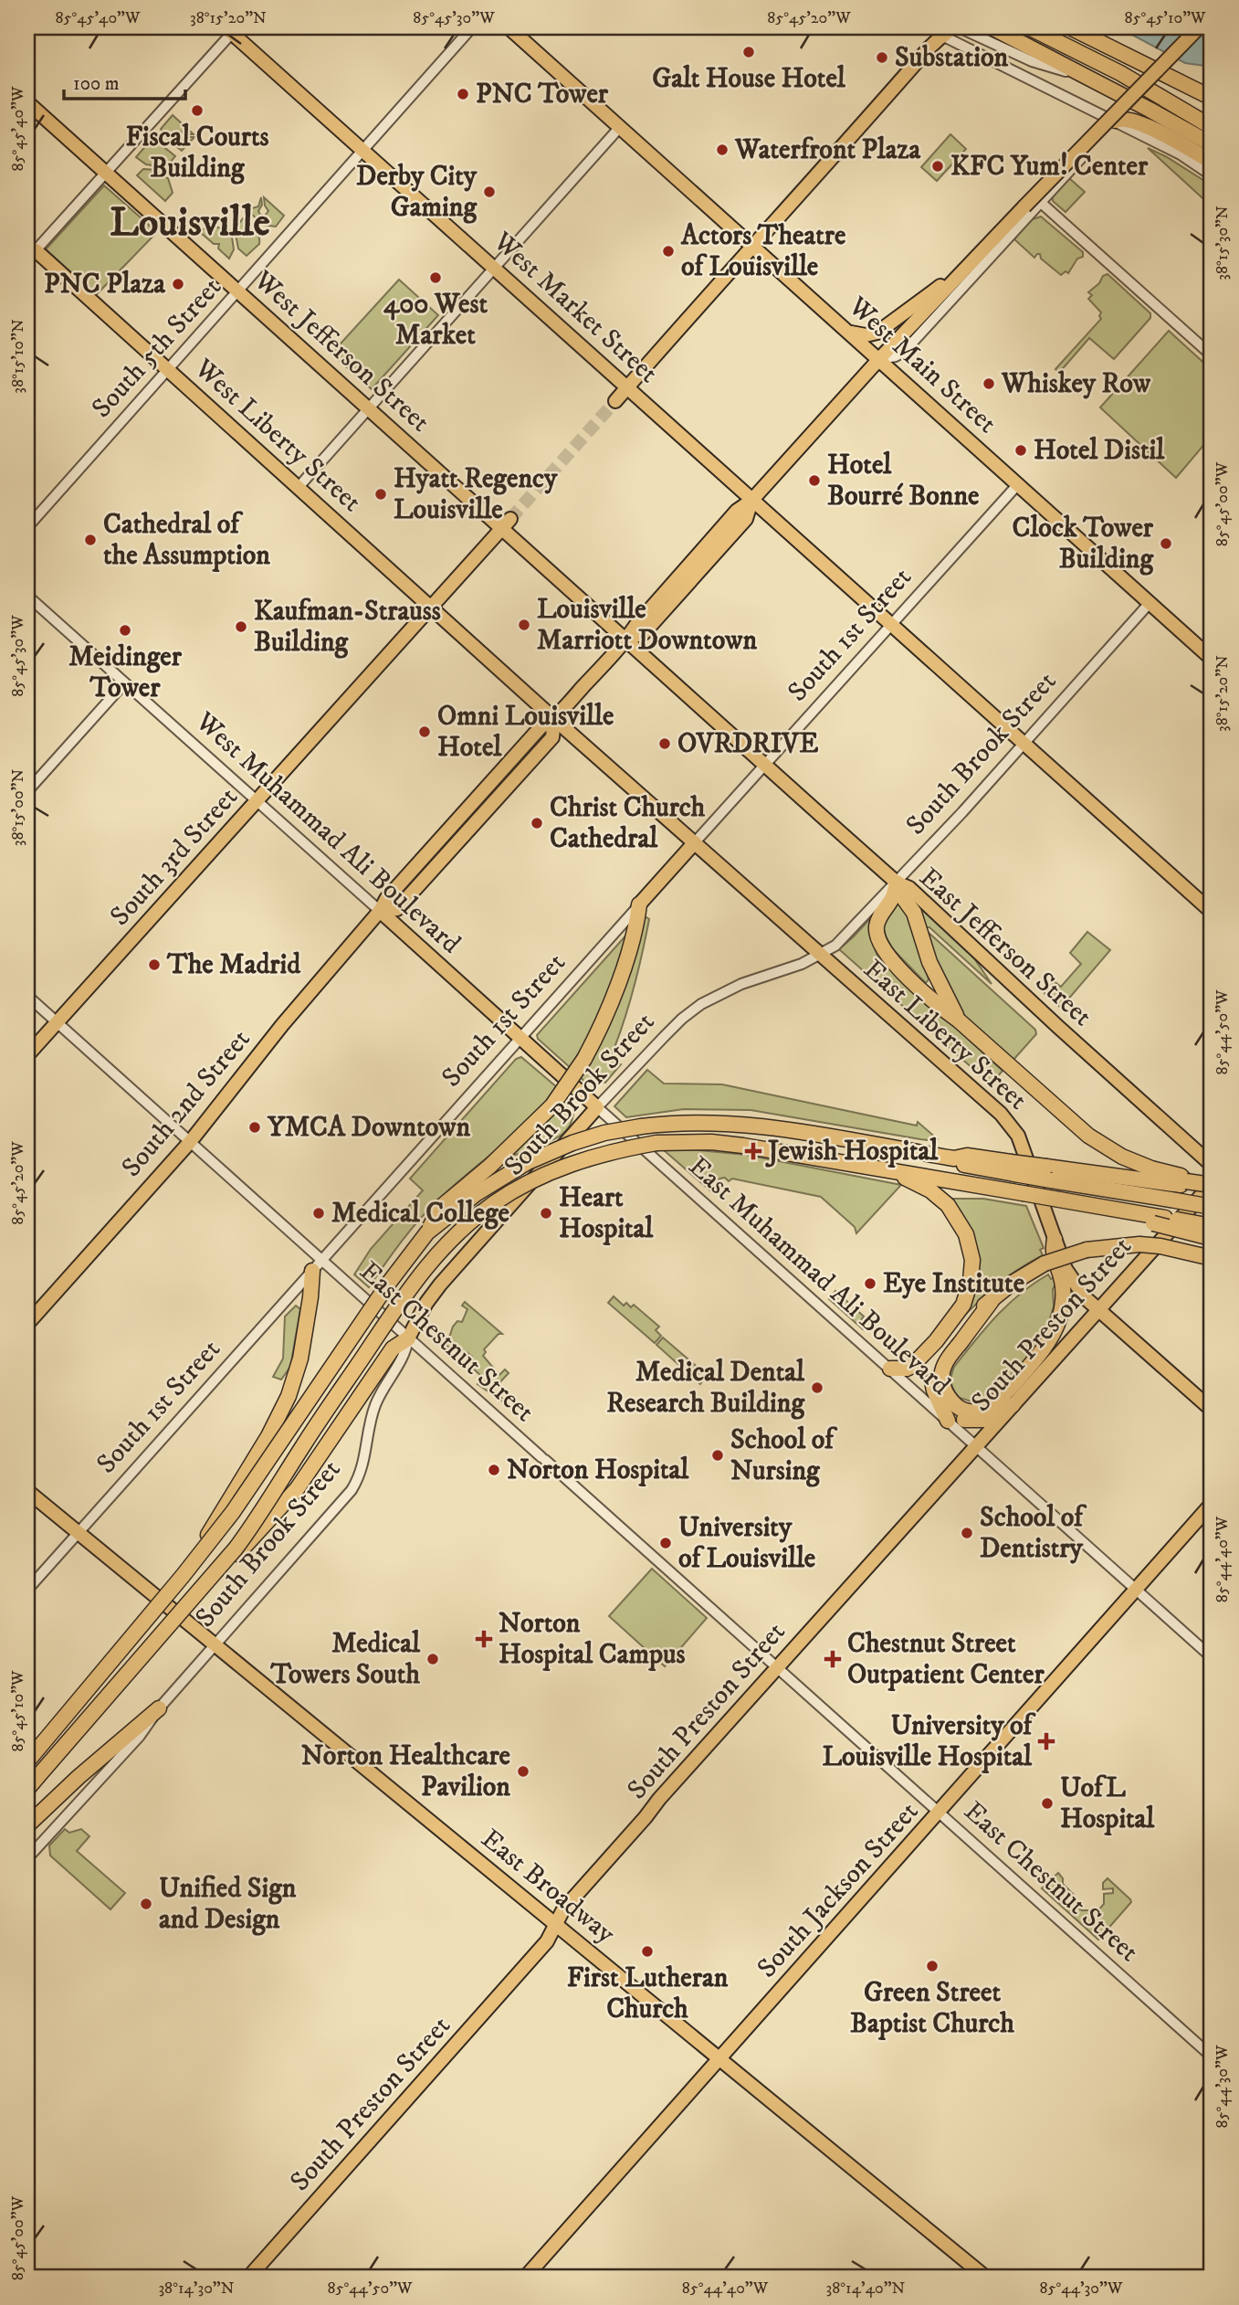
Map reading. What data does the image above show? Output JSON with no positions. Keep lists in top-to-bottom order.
{
  "streets": {
    "main road": [
      "West Market Street",
      "West Jefferson Street",
      "West Main Street",
      "West Liberty Street",
      "South 1st Street",
      "South Brook Street",
      "West Muhammad Ali Boulevard",
      "South 3rd Street",
      "East Jefferson Street",
      "East Liberty Street",
      "South 2nd Street",
      "South Preston Street",
      "East Broadway",
      "South Jackson Street"
    ],
    "street": ["South 5th Street", "East Muhammad Ali Boulevard", "East Chestnut Street"]
  },
  "crossings": [
    ["West Market Street", "South 5th Street"],
    ["West Market Street", "South 1st Street"],
    ["West Market Street", "South Brook Street"],
    ["West Market Street", "South 2nd Street"],
    ["South 5th Street", "West Jefferson Street"],
    ["South 5th Street", "West Liberty Street"],
    ["West Jefferson Street", "South 1st Street"],
    ["West Jefferson Street", "South 3rd Street"],
    ["West Jefferson Street", "East Jefferson Street"],
    ["West Jefferson Street", "South 2nd Street"],
    ["West Main Street", "South 1st Street"],
    ["West Main Street", "South Brook Street"],
    ["West Main Street", "South 2nd Street"],
    ["West Liberty Street", "South 1st Street"],
    ["West Liberty Street", "South 3rd Street"],
    ["West Liberty Street", "East Liberty Street"],
    ["West Liberty Street", "South 2nd Street"],
    ["South 1st Street", "West Muhammad Ali Boulevard"],
    ["South 1st Street", "East Jefferson Street"],
    ["South 1st Street", "East Liberty Street"],
    ["South 1st Street", "East Chestnut Street"],
    ["South 1st Street", "East Broadway"],
    ["South Brook Street", "West Muhammad Ali Boulevard"],
    ["South Brook Street", "East Jefferson Street"],
    ["South Brook Street", "East Liberty Street"],
    ["South Brook Street", "East Muhammad Ali Boulevard"],
    ["South Brook Street", "East Chestnut Street"],
    ["South Brook Street", "East Broadway"],
    ["West Muhammad Ali Boulevard", "South 3rd Street"],
    ["West Muhammad Ali Boulevard", "South 2nd Street"],
    ["West Muhammad Ali Boulevard", "East Muhammad Ali Boulevard"],
    ["South 3rd Street", "East Chestnut Street"],
    ["East Liberty Street", "South Preston Street"],
    ["South 2nd Street", "East Chestnut Street"],
    ["East Muhammad Ali Boulevard", "South Preston Street"],
    ["East Muhammad Ali Boulevard", "South Jackson Street"],
    ["South Preston Street", "East Chestnut Street"],
    ["South Preston Street", "East Broadway"],
    ["East Chestnut Street", "South Jackson Street"],
    ["East Broadway", "South Jackson Street"]
  ],
  "districts": ["Louisville"],
  "places": {
    "other": [
      "Galt House Hotel",
      "Substation",
      "PNC Tower",
      "Fiscal Courts Building",
      "Waterfront Plaza",
      "KFC Yum! Center",
      "Derby City Gaming",
      "Actors Theatre of Louisville",
      "400 West Market",
      "PNC Plaza",
      "Whiskey Row",
      "Hotel Distil",
      "Hotel Bourré Bonne",
      "Hyatt Regency Louisville",
      "Cathedral of the Assumption",
      "Clock Tower Building",
      "Louisville Marriott Downtown",
      "Kaufman-Strauss Building",
      "Meidinger Tower",
      "Omni Louisville Hotel",
      "OVRDRIVE",
      "Christ Church Cathedral",
      "The Madrid",
      "YMCA Downtown",
      "Medical College",
      "Heart Hospital",
      "Eye Institute",
      "Medical Dental Research Building",
      "School of Nursing",
      "Norton Hospital",
      "School of Dentistry",
      "University of Louisville",
      "Medical Towers South",
      "Norton Healthcare Pavilion",
      "UofL Hospital",
      "Unified Sign and Design",
      "First Lutheran Church",
      "Green Street Baptist Church"
    ],
    "health": [
      "Jewish Hospital",
      "Norton Hospital Campus",
      "Chestnut Street Outpatient Center",
      "University of Louisville Hospital"
    ]
  },
  "scale_bar": "100 m",
  "coordinates": [
    "85°45'40\"W",
    "38°15'20\"N",
    "85°45'30\"W",
    "85°45'20\"W",
    "85°45'10\"W",
    "38°15'30\"N",
    "38°15'10\"N",
    "85°45'00\"W",
    "38°15'00\"N",
    "85°44'50\"W",
    "85°44'40\"W",
    "85°44'30\"W",
    "38°14'30\"N",
    "38°14'40\"N"
  ]
}
